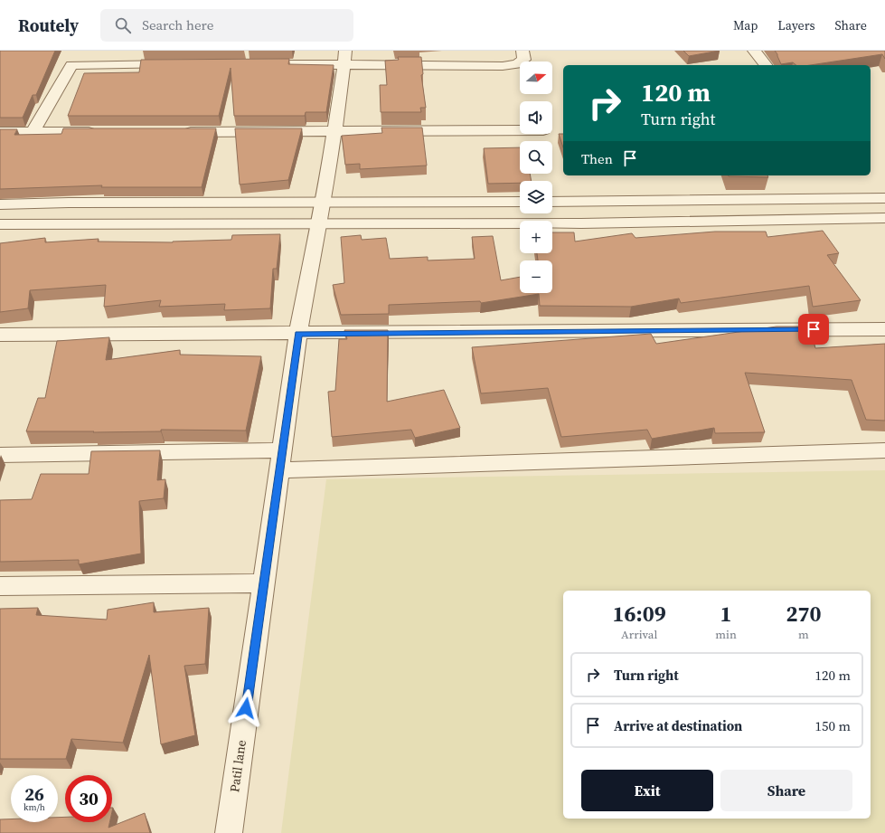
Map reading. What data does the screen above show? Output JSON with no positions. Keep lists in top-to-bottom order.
{
  "streets": {
    "street": ["Patil lane"]
  },
  "north": "right",
  "page": {
    "header": "Routely",
    "search": "Search here",
    "nav": ["Map", "Layers", "Share"],
    "map_buttons": ["+", "−"],
    "turn": ["120 m", "Turn right"],
    "then": "Then",
    "eta": [
      "16:09",
      "Arrival",
      "1",
      "min",
      "270",
      "m"
    ],
    "list": [
      {
        "name": "Turn right",
        "value": "120 m"
      },
      {
        "name": "Arrive at destination",
        "value": "150 m"
      }
    ],
    "buttons": ["Exit", "Share"],
    "speed": "26 km/h",
    "limit": "30"
  }
}
